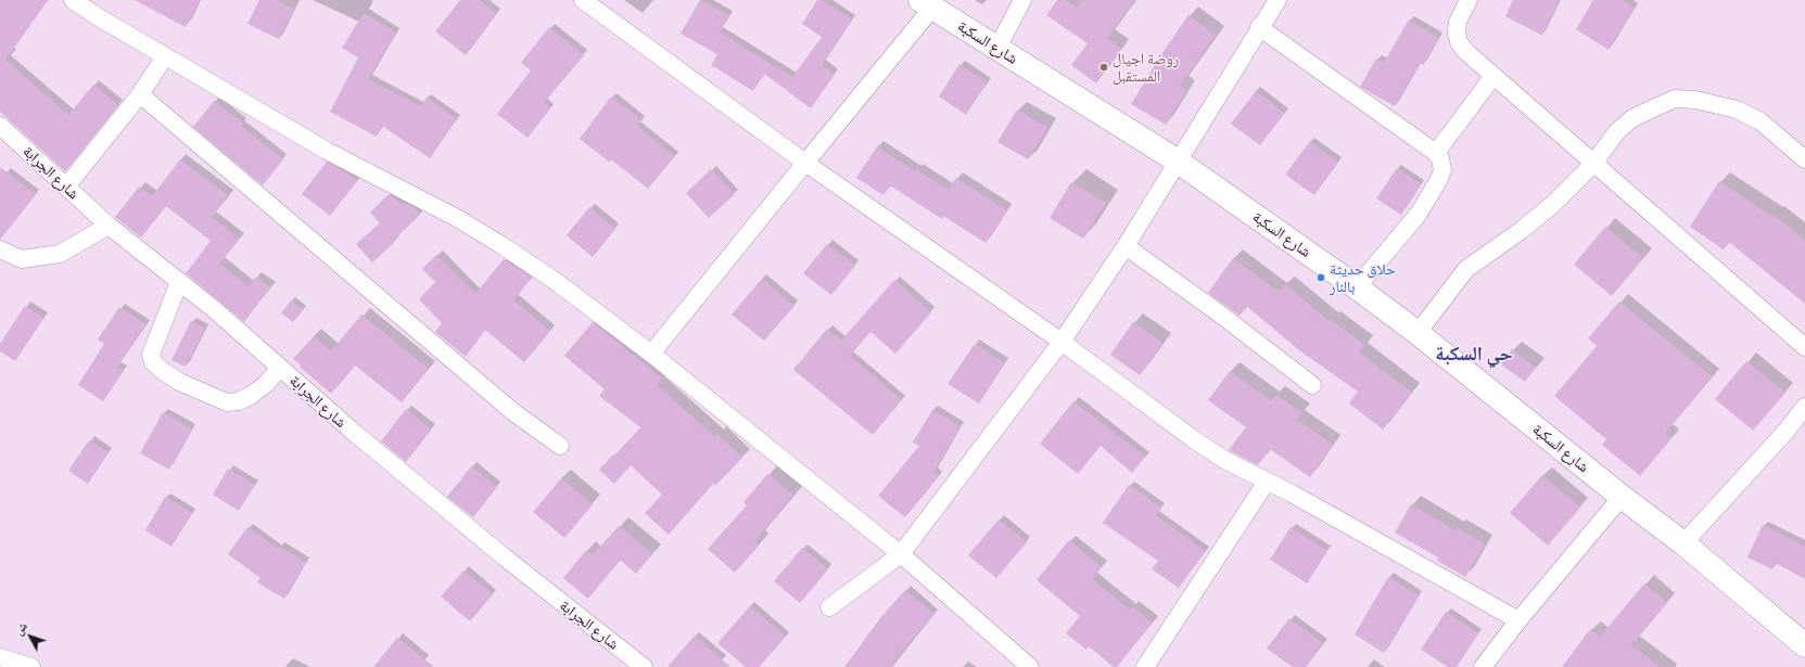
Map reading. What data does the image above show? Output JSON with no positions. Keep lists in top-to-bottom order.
{
  "streets": {
    "main road": ["شارع السكبة"],
    "street": ["شارع الجرابة"]
  },
  "districts": ["حي السكبة"],
  "places": ["روضة اجيال المستقبل", "حلاق حديثة بالنار"],
  "north": "top left"
}
